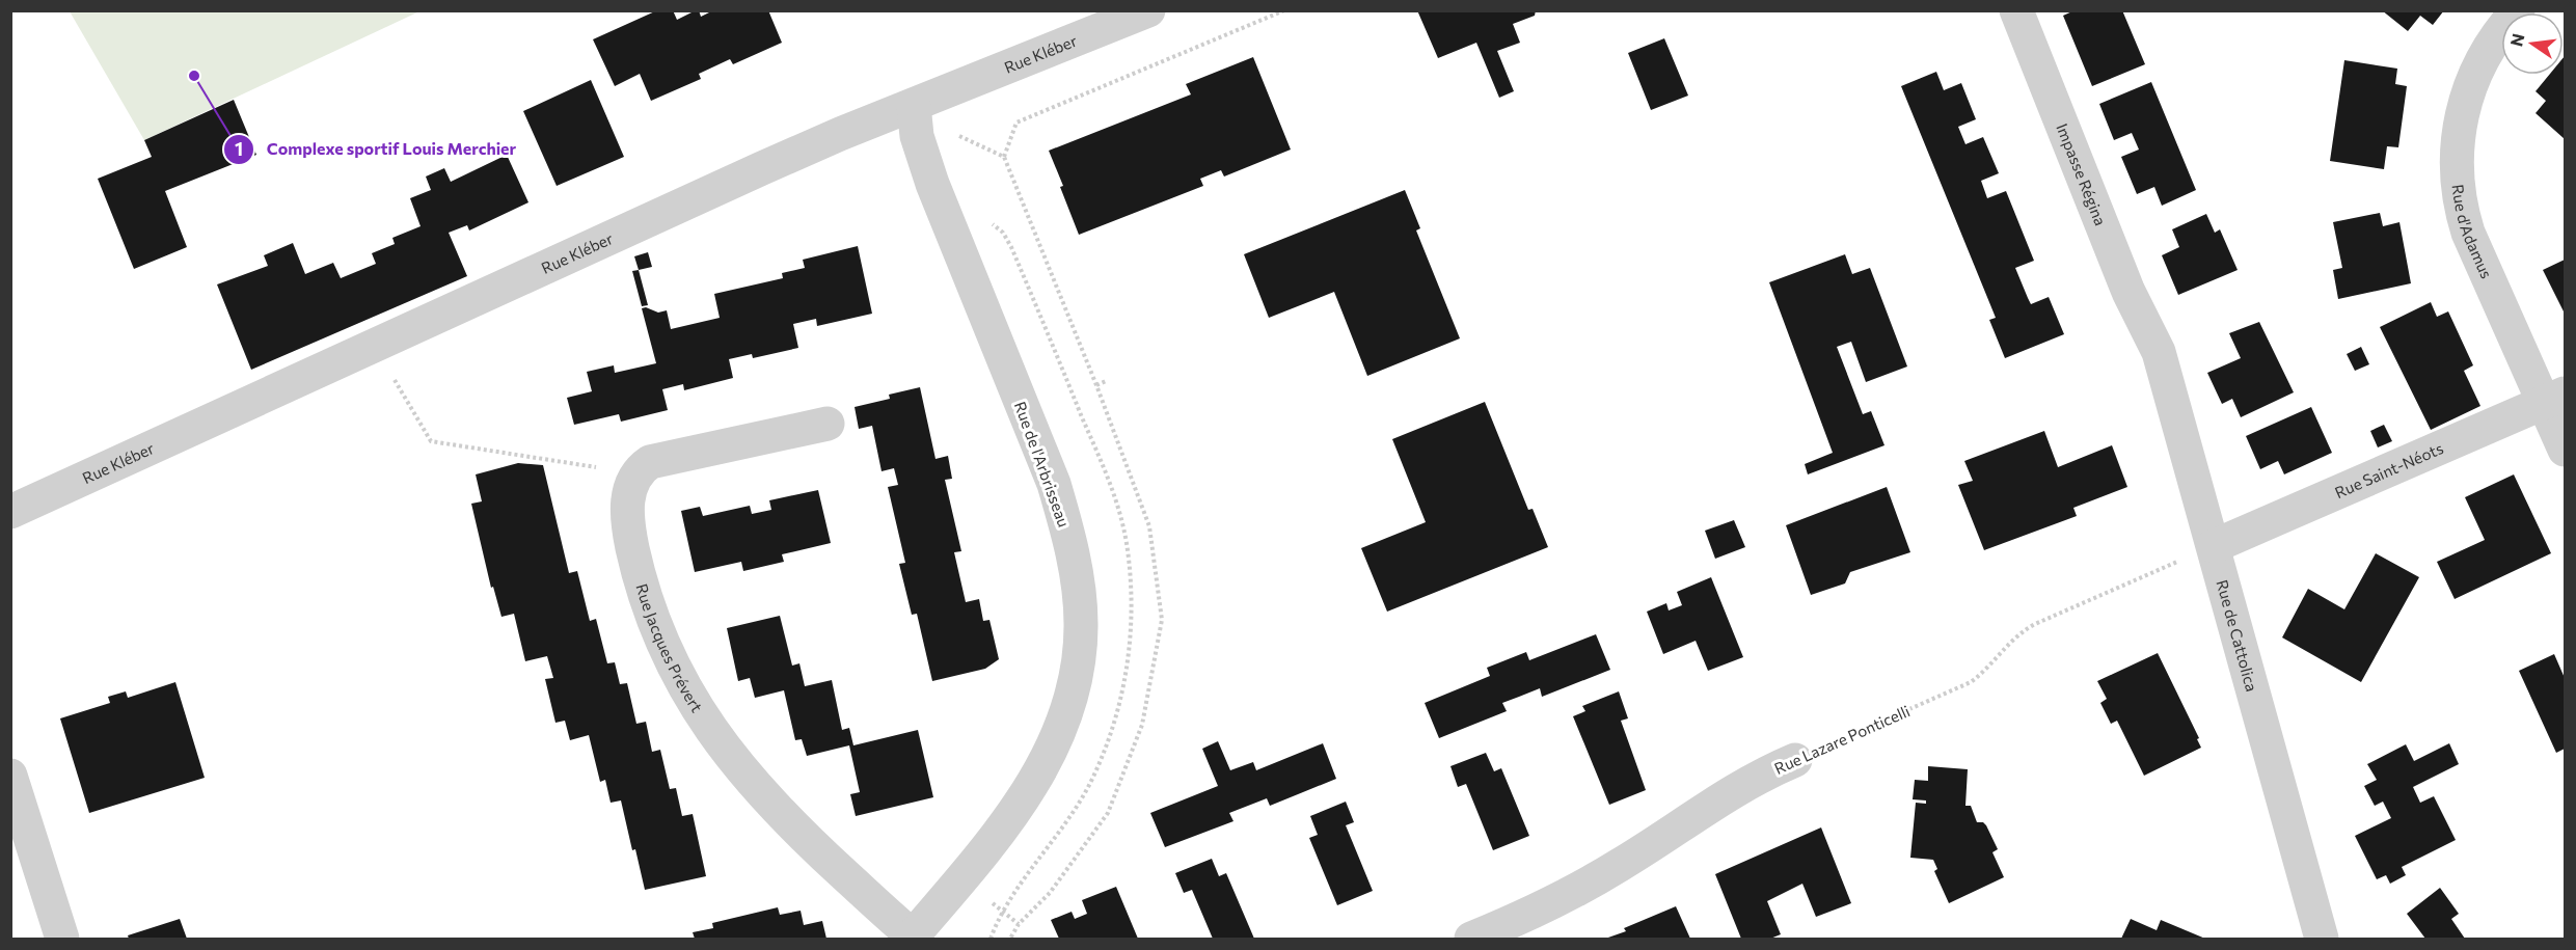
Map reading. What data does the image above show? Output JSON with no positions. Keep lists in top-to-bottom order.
{
  "streets": {
    "street": [
      "Rue Kléber",
      "Impasse Régina",
      "Rue d'Adamus",
      "Rue de l'Arbrisseau",
      "Rue Saint-Néots",
      "Rue de Cattolica",
      "Rue Jacques Prévert",
      "Rue Lazare Ponticelli"
    ]
  },
  "crossings": [
    ["Rue Kléber", "Rue de l'Arbrisseau"],
    ["Impasse Régina", "Rue de Cattolica"],
    ["Rue d'Adamus", "Rue Saint-Néots"],
    ["Rue de l'Arbrisseau", "Rue Jacques Prévert"],
    ["Rue Saint-Néots", "Rue de Cattolica"],
    ["Rue Saint-Néots", "Rue Lazare Ponticelli"],
    ["Rue de Cattolica", "Rue Lazare Ponticelli"]
  ],
  "places": ["Complexe sportif Louis Merchier"],
  "north": "left"
}
